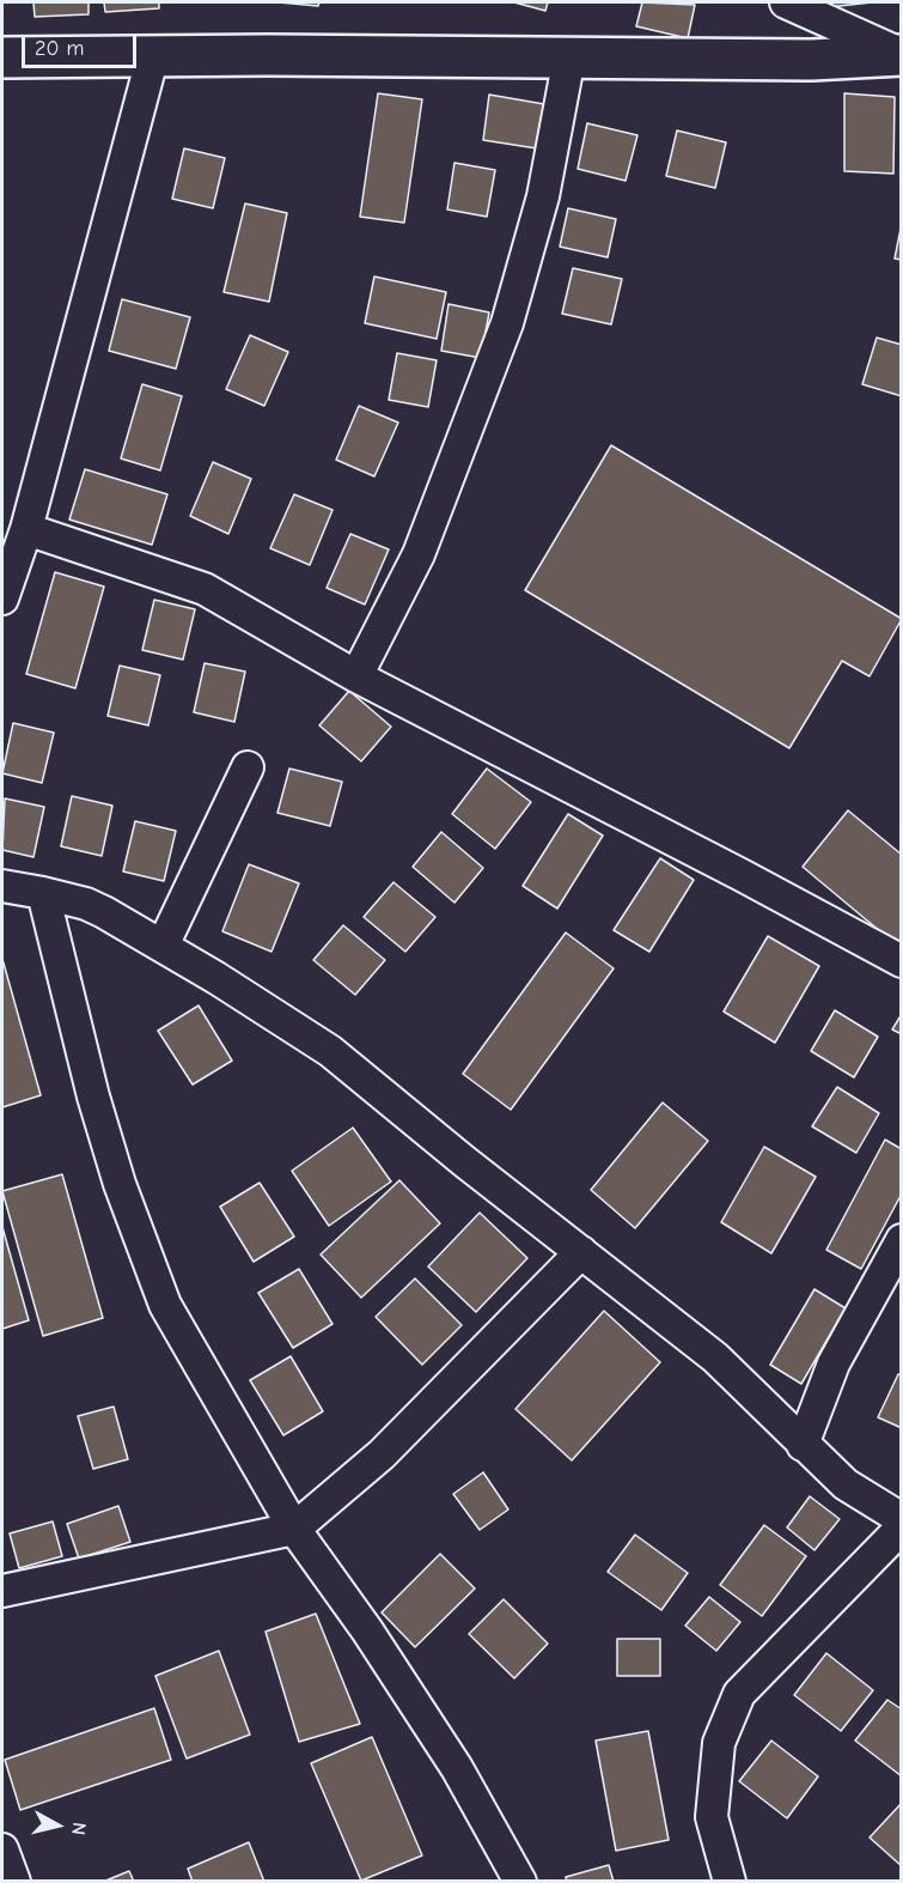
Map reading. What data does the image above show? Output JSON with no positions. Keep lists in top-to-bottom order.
{
  "scale_bar": "20 m",
  "north": "right"
}
